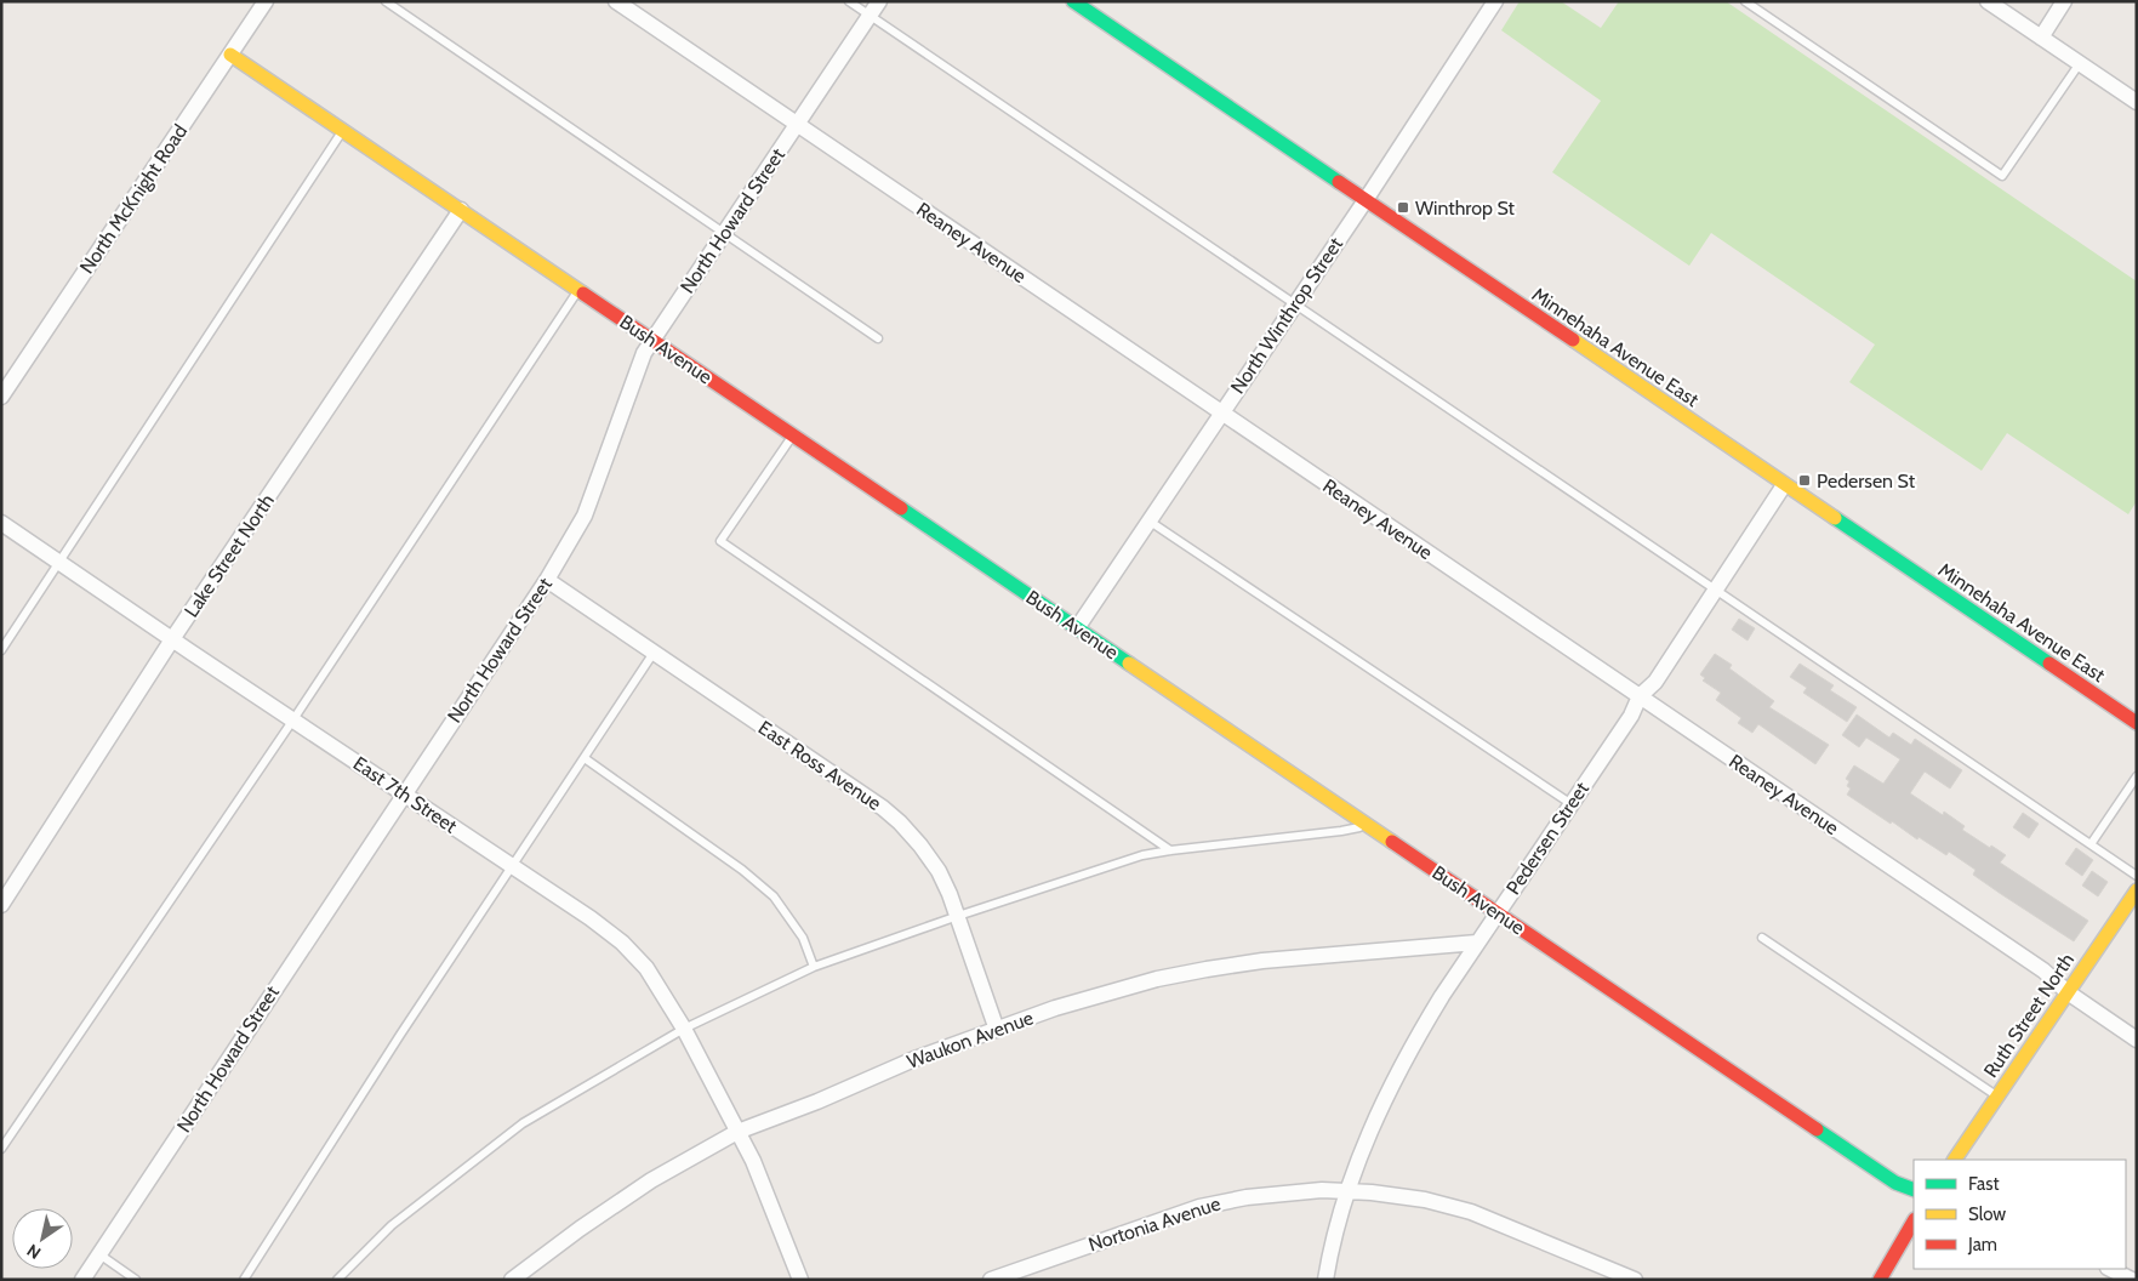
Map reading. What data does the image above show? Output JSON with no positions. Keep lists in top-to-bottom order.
{
  "streets": {
    "street": [
      "North McKnight Road",
      "North Howard Street",
      "Reaney Avenue",
      "North Winthrop Street",
      "Minnehaha Avenue East",
      "Bush Avenue",
      "Lake Street North",
      "East Ross Avenue",
      "East 7th Street",
      "Pedersen Street",
      "Ruth Street North",
      "Waukon Avenue",
      "Nortonia Avenue"
    ]
  },
  "crossings": [
    ["North McKnight Road", "Bush Avenue"],
    ["North Howard Street", "Reaney Avenue"],
    ["North Howard Street", "Bush Avenue"],
    ["North Howard Street", "East Ross Avenue"],
    ["North Howard Street", "East 7th Street"],
    ["Reaney Avenue", "North Winthrop Street"],
    ["Reaney Avenue", "Pedersen Street"],
    ["Reaney Avenue", "Ruth Street North"],
    ["North Winthrop Street", "Minnehaha Avenue East"],
    ["North Winthrop Street", "Bush Avenue"],
    ["Minnehaha Avenue East", "Pedersen Street"],
    ["Bush Avenue", "Lake Street North"],
    ["Bush Avenue", "Pedersen Street"],
    ["Lake Street North", "East 7th Street"],
    ["East Ross Avenue", "Waukon Avenue"],
    ["East 7th Street", "Waukon Avenue"],
    ["Pedersen Street", "Waukon Avenue"],
    ["Pedersen Street", "Nortonia Avenue"]
  ],
  "places": {
    "transit": ["Winthrop St", "Pedersen St"]
  },
  "legend": ["Fast", "Slow", "Jam"],
  "north": "bottom left"
}
